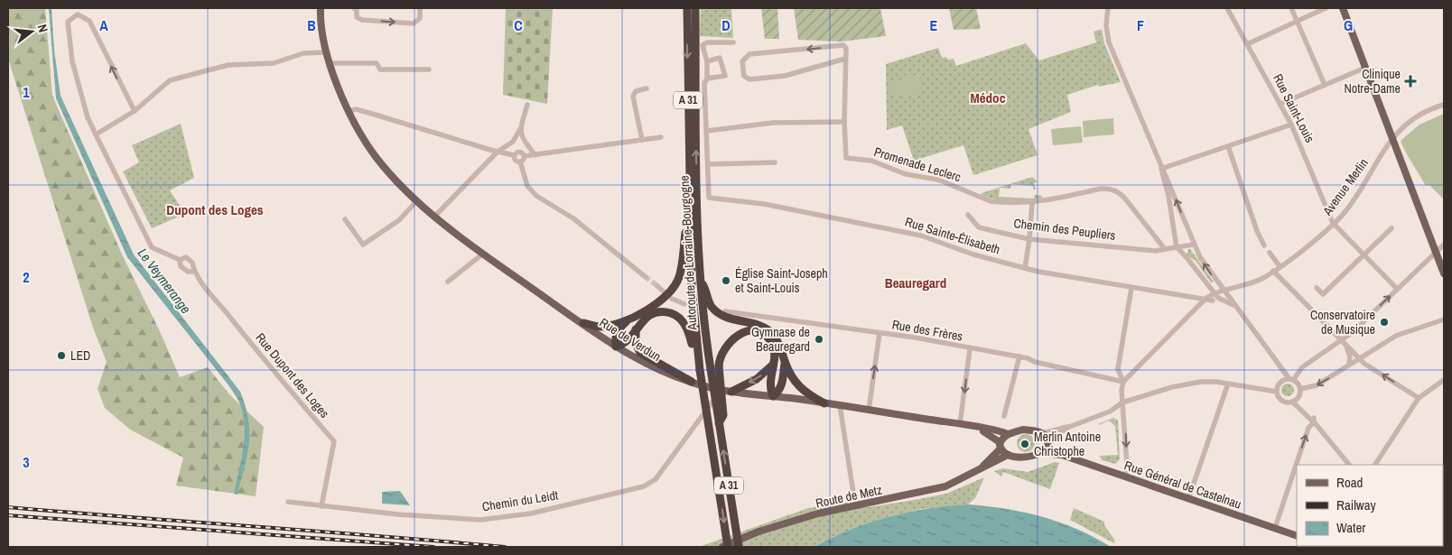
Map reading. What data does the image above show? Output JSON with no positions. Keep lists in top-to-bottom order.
{
  "streets": {
    "highway": ["A 31", "Autoroute de Lorraine-Bourgogne"],
    "main road": ["Rue de Verdun", "Rue Général de Castelnau", "Route de Metz"],
    "street": [
      "Rue Saint-Louis",
      "Promenade Leclerc",
      "Avenue Merlin",
      "Chemin des Peupliers",
      "Rue Sainte-Élisabeth",
      "Rue des Frères",
      "Rue Dupont des Loges",
      "Chemin du Leidt"
    ]
  },
  "crossings": [
    ["Rue Saint-Louis", "Avenue Merlin"],
    ["Promenade Leclerc", "Chemin des Peupliers"],
    ["Avenue Merlin", "Rue Sainte-Élisabeth"],
    ["Rue de Verdun", "Rue Général de Castelnau"],
    ["Rue de Verdun", "Route de Metz"],
    ["Rue de Verdun", "Chemin du Leidt"],
    ["Rue Dupont des Loges", "Chemin du Leidt"],
    ["Rue Général de Castelnau", "Route de Metz"]
  ],
  "districts": ["Médoc", "Dupont des Loges", "Beauregard"],
  "water": ["Le Veymerange"],
  "places": {
    "health": ["Clinique Notre-Dame"],
    "other": [
      "Église Saint-Joseph et Saint-Louis",
      "Conservatoire de Musique",
      "Gymnase de Beauregard",
      "LED",
      "Merlin Antoine Christophe"
    ]
  },
  "legend": ["Road", "Railway", "Water"],
  "north": "right",
  "grid": {
    "columns": [
      "A",
      "B",
      "C",
      "D",
      "E",
      "F",
      "G"
    ],
    "rows": ["1", "2", "3"]
  }
}
